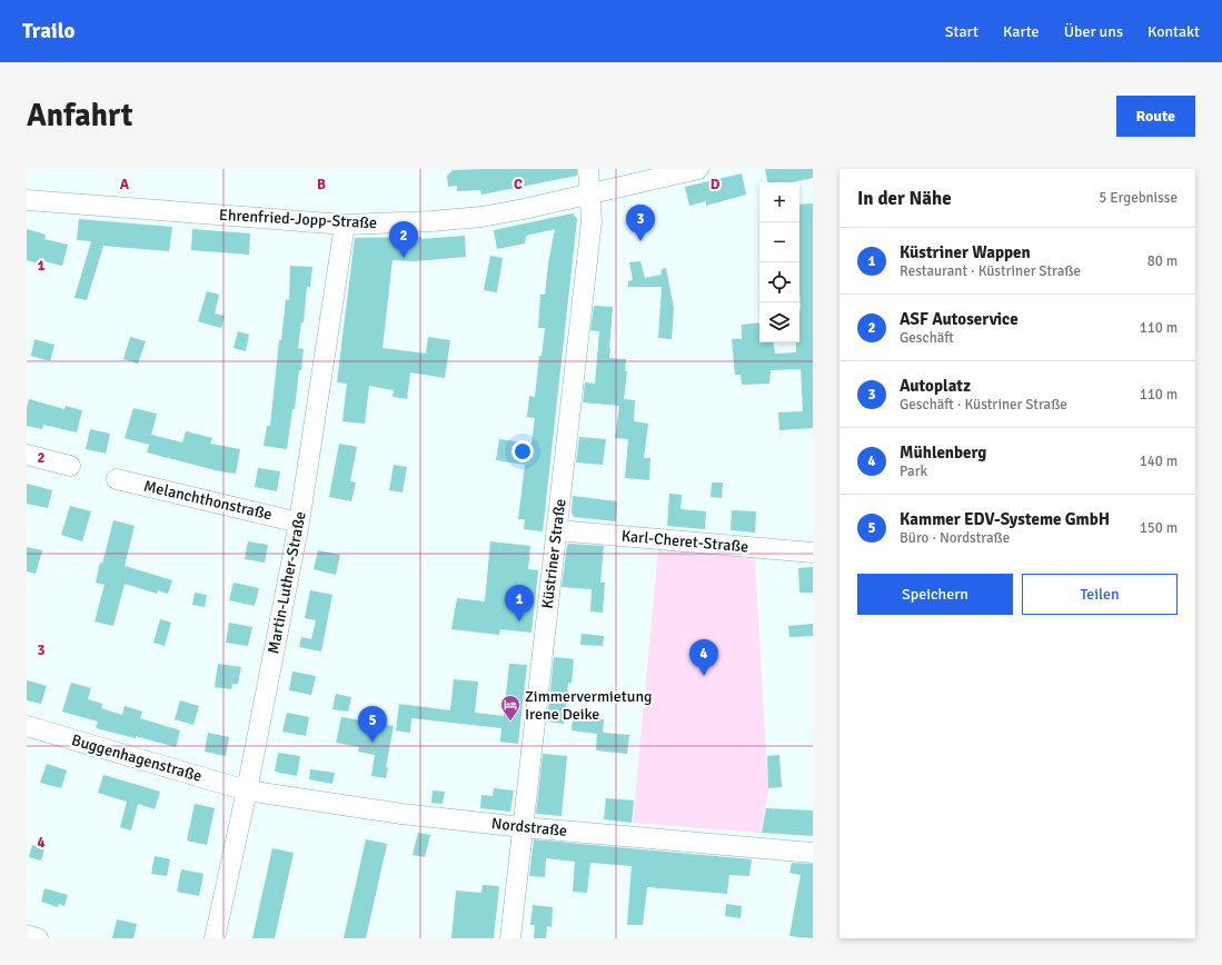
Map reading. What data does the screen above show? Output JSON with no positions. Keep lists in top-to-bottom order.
{
  "streets": {
    "street": [
      "Ehrenfried-Jopp-Straße",
      "Melanchthonstraße",
      "Karl-Cheret-Straße",
      "Küstriner Straße",
      "Martin-Luther-Straße",
      "Buggenhagenstraße",
      "Nordstraße"
    ]
  },
  "crossings": [
    ["Ehrenfried-Jopp-Straße", "Küstriner Straße"],
    ["Ehrenfried-Jopp-Straße", "Martin-Luther-Straße"],
    ["Melanchthonstraße", "Martin-Luther-Straße"],
    ["Karl-Cheret-Straße", "Küstriner Straße"],
    ["Küstriner Straße", "Nordstraße"],
    ["Martin-Luther-Straße", "Buggenhagenstraße"],
    ["Martin-Luther-Straße", "Nordstraße"],
    ["Buggenhagenstraße", "Nordstraße"]
  ],
  "places": {
    "hotel": ["Zimmervermietung Irene Deike"]
  },
  "page": {
    "header": "Trailo",
    "nav": [
      "Start",
      "Karte",
      "Über uns",
      "Kontakt"
    ],
    "buttons": [
      "Route",
      ["Speichern", "Teilen"]
    ],
    "title": "Anfahrt",
    "heading": ["In der Nähe", "5 Ergebnisse"],
    "map_buttons": ["+", "−"],
    "pins": [
      "3",
      "2",
      "1",
      "4",
      "5"
    ],
    "list": [
      {
        "mark": "1",
        "name": "Küstriner Wappen",
        "note": "Restaurant · Küstriner Straße",
        "value": "80 m"
      },
      {
        "mark": "2",
        "name": "ASF Autoservice",
        "note": "Geschäft",
        "value": "110 m"
      },
      {
        "mark": "3",
        "name": "Autoplatz",
        "note": "Geschäft · Küstriner Straße",
        "value": "110 m"
      },
      {
        "mark": "4",
        "name": "Mühlenberg",
        "note": "Park",
        "value": "140 m"
      },
      {
        "mark": "5",
        "name": "Kammer EDV-Systeme GmbH",
        "note": "Büro · Nordstraße",
        "value": "150 m"
      }
    ]
  },
  "grid": {
    "columns": [
      "A",
      "B",
      "C",
      "D"
    ],
    "rows": [
      "1",
      "2",
      "3",
      "4"
    ]
  }
}
